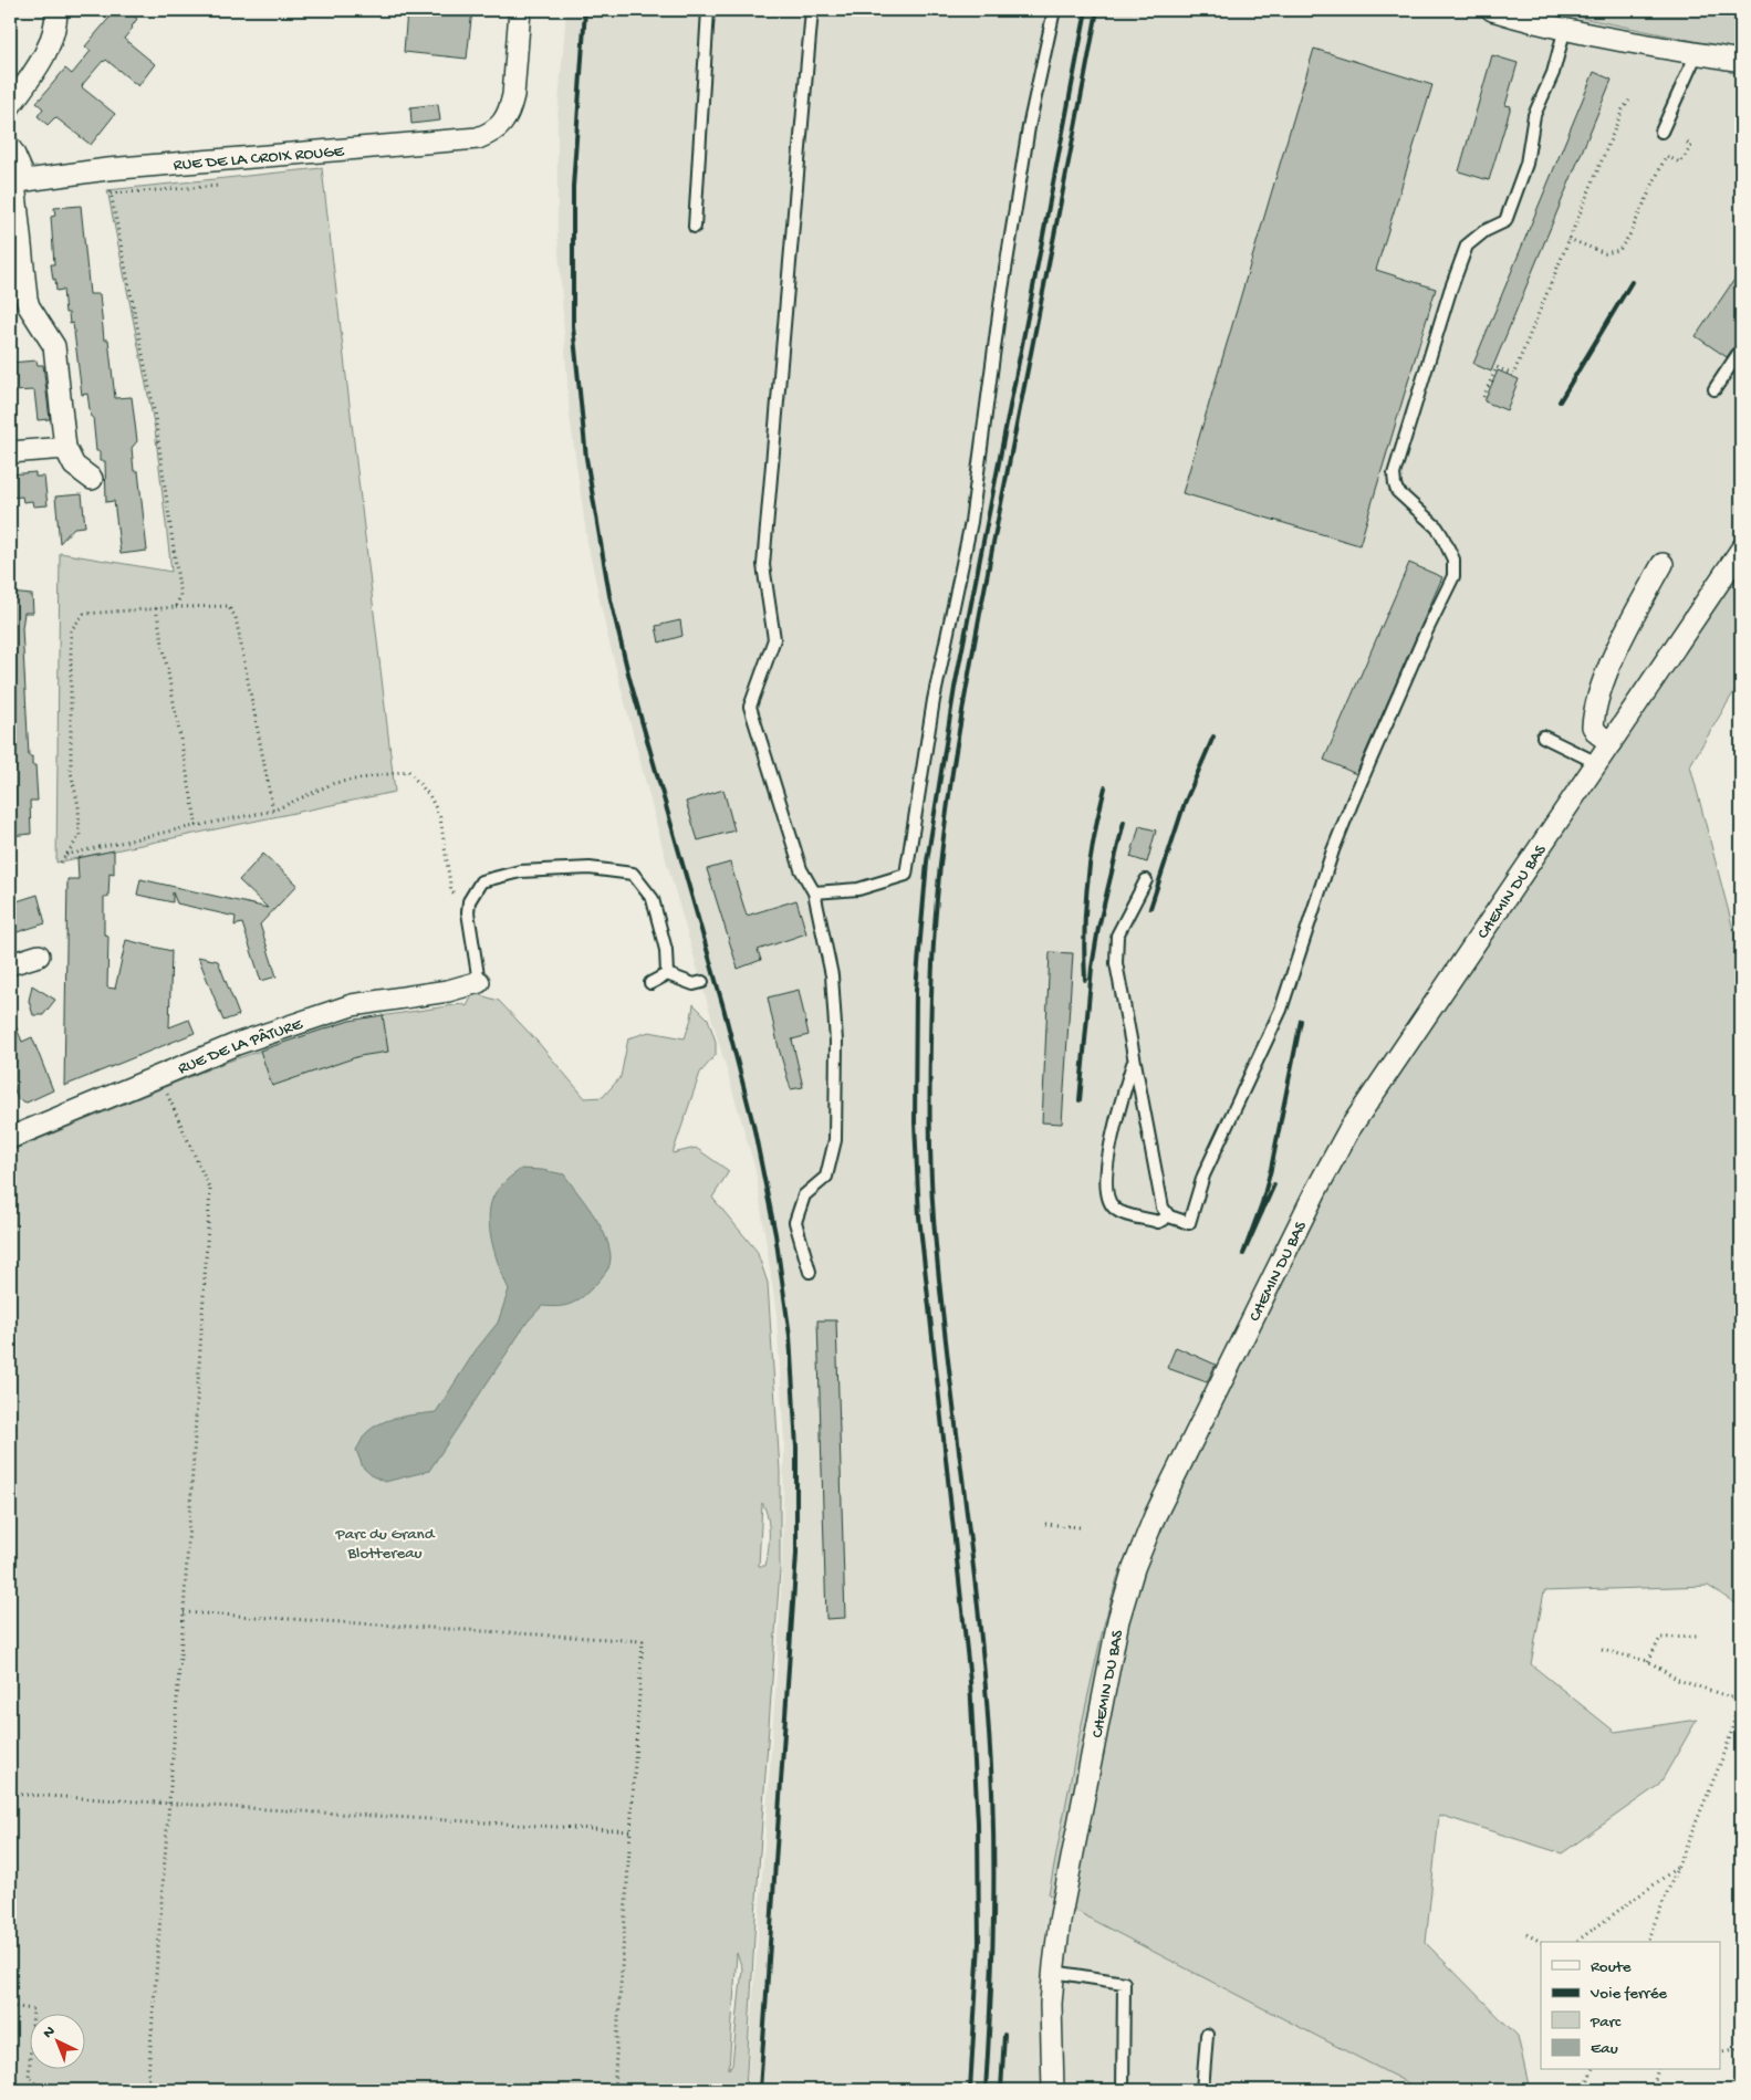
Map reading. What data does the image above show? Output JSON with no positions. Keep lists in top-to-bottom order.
{
  "streets": {
    "street": ["RUE DE LA CROIX ROUGE", "CHEMIN DU BAS", "RUE DE LA PÂTURE"]
  },
  "parks": ["Parc du Grand Blottereau"],
  "legend": [
    "Route",
    "Voie ferrée",
    "Parc",
    "Eau"
  ],
  "north": "top left"
}
